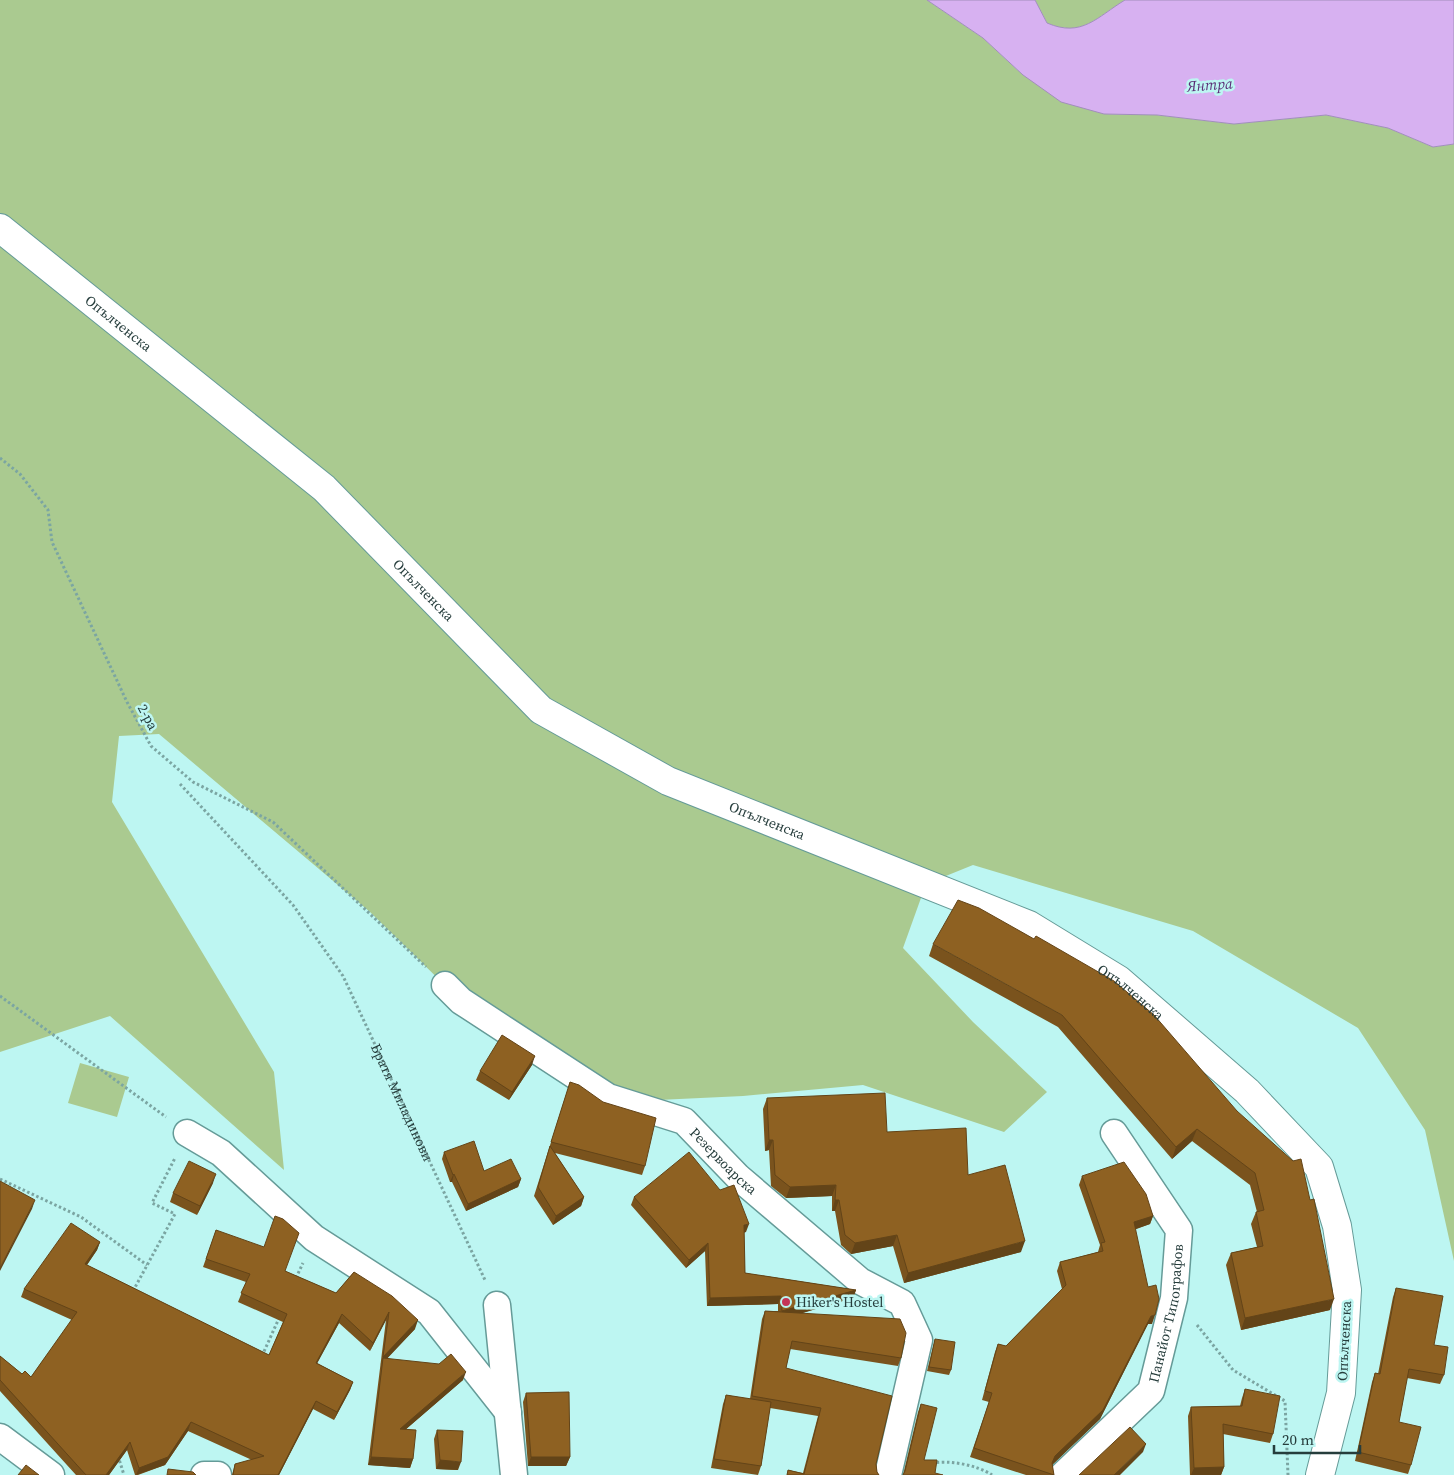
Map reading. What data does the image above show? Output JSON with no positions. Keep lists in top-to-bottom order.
{
  "streets": {
    "street": ["Опълченска", "Резервоарска", "Панайот Типографов"],
    "path": ["2-ра", "Братя Миладинови"]
  },
  "crossings": [
    ["2-ра", "Резервоарска"]
  ],
  "water": ["Янтра"],
  "places": ["Hiker's Hostel"],
  "scale_bar": "20 m"
}
